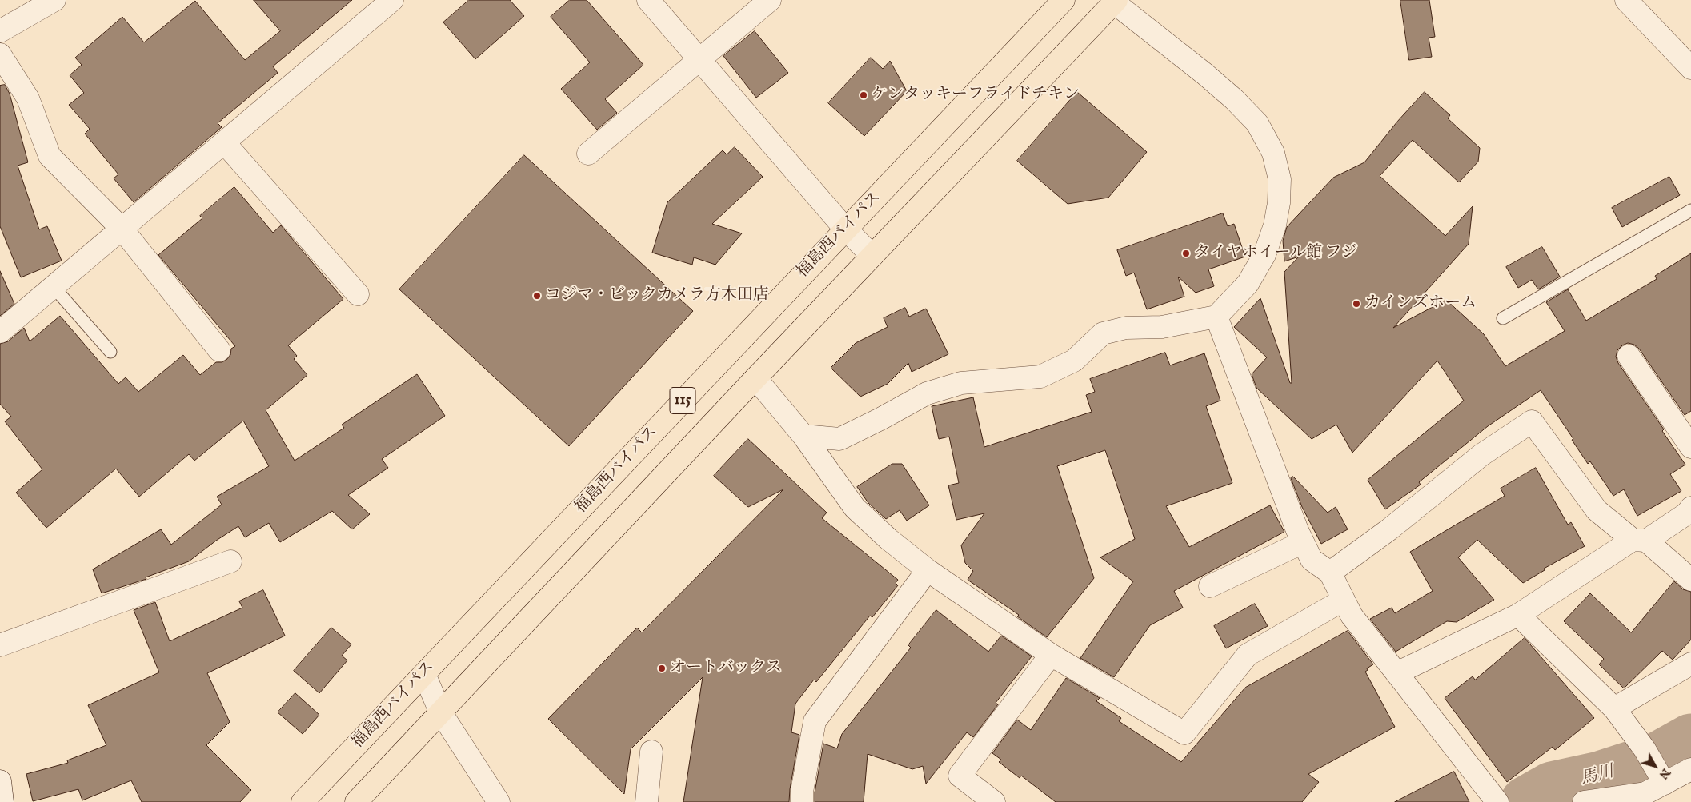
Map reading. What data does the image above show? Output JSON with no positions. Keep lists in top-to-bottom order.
{
  "streets": {
    "highway": ["福島西バイパス", "115"]
  },
  "water": ["馬川"],
  "places": [
    "ケンタッキーフライドチキン",
    "タイヤホイール館 フジ",
    "コジマ・ビックカメラ方木田店",
    "カインズホーム",
    "オートバックス"
  ],
  "north": "bottom right"
}
